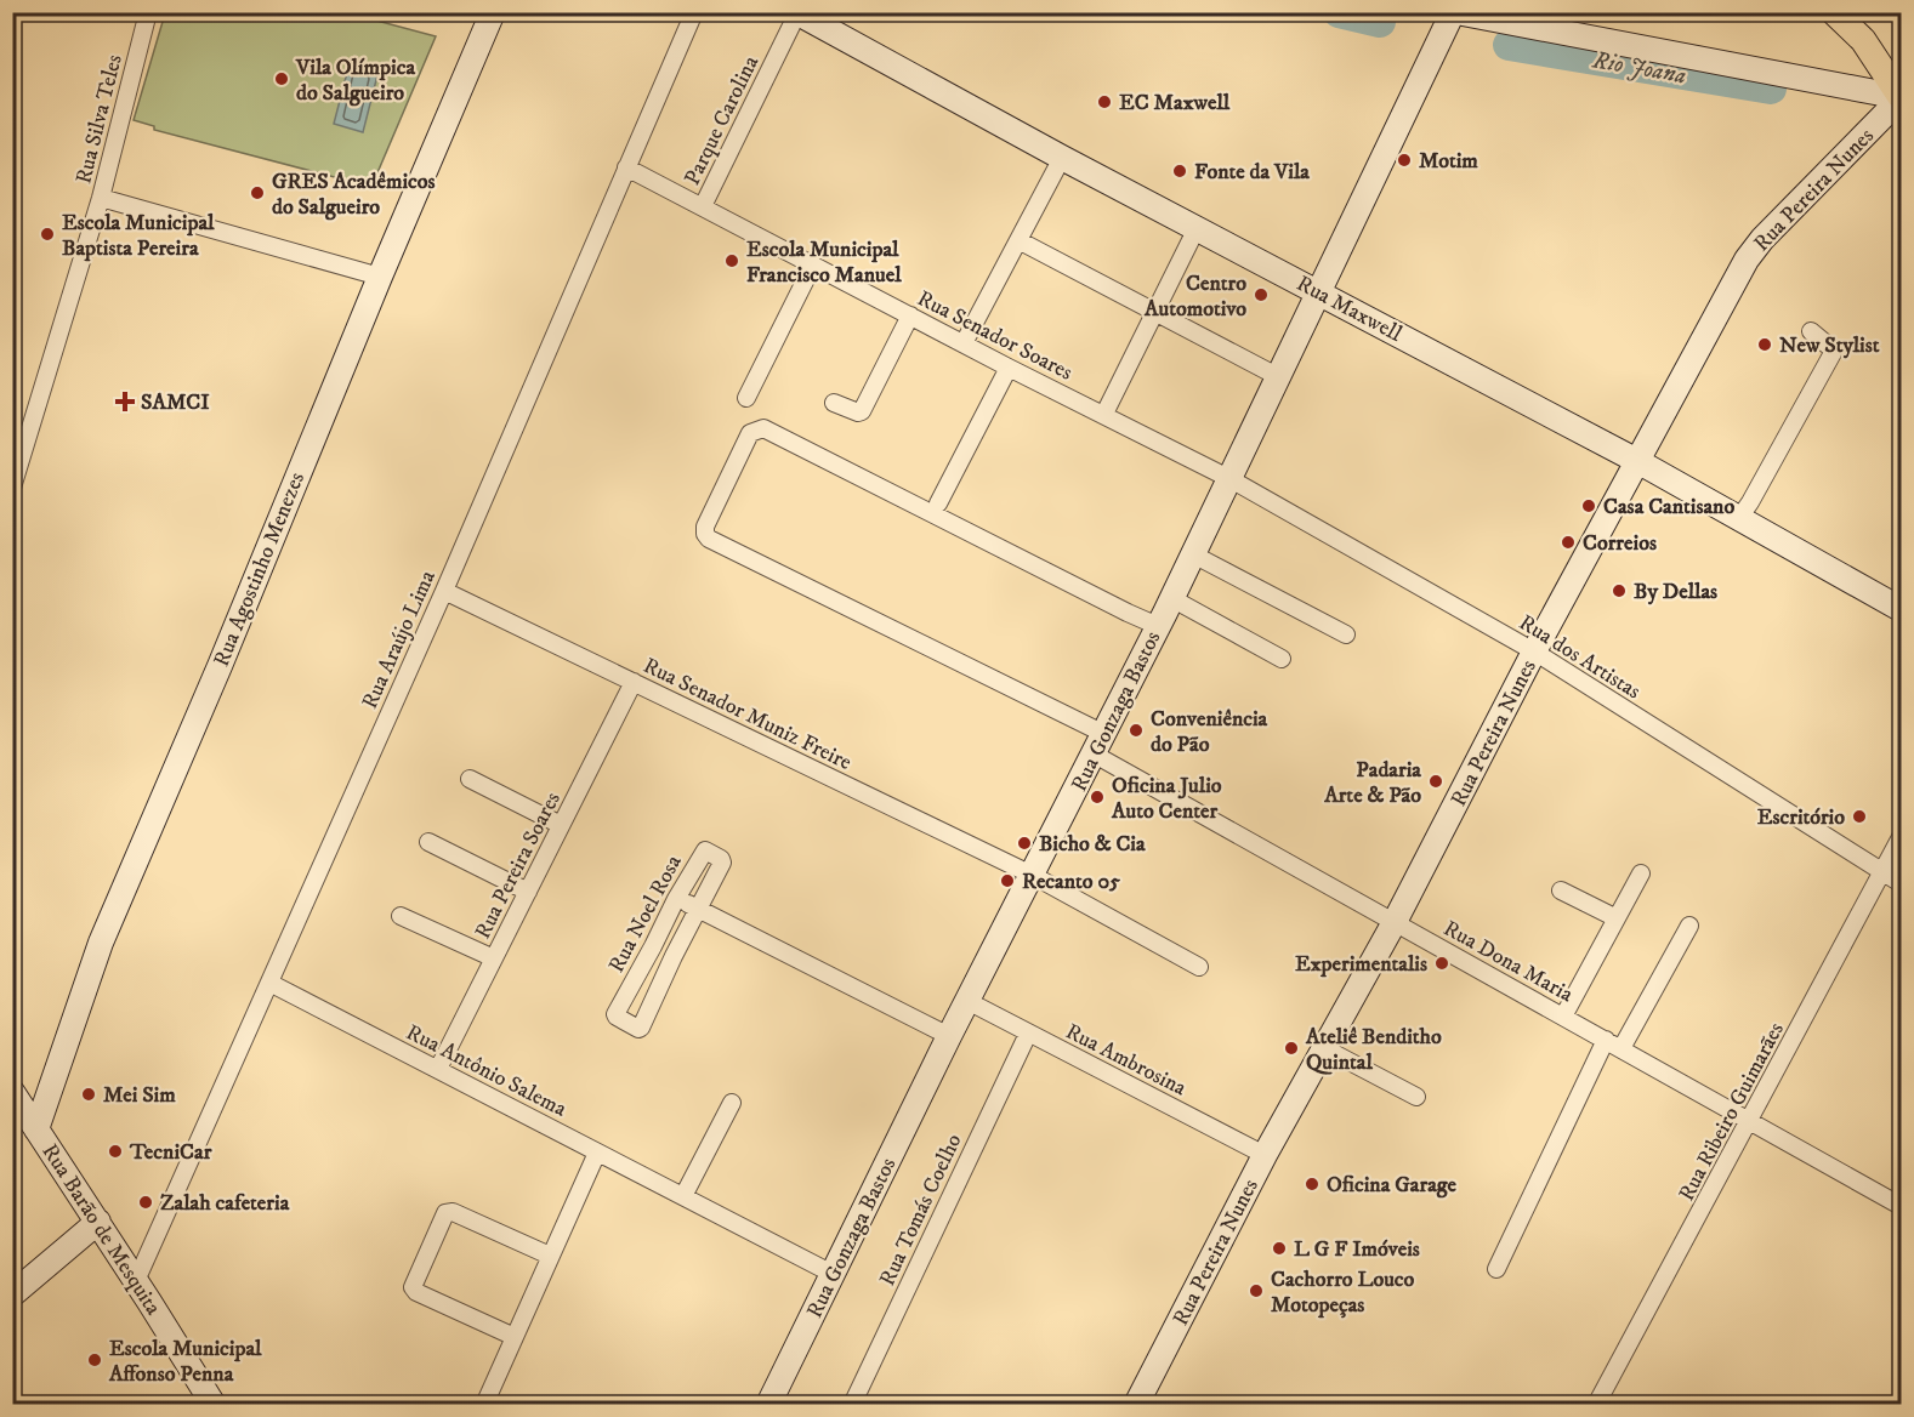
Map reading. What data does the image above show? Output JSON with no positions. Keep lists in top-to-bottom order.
{
  "streets": {
    "main road": [
      "Rua Pereira Nunes",
      "Rua Maxwell",
      "Rua Agostinho Menezes",
      "Rua Gonzaga Bastos",
      "Rua Barão de Mesquita"
    ],
    "street": [
      "Rua Silva Teles",
      "Parque Carolina",
      "Rua Senador Soares",
      "Rua Araújo Lima",
      "Rua dos Artistas",
      "Rua Senador Muniz Freire",
      "Rua Pereira Soares",
      "Rua Noel Rosa",
      "Rua Dona Maria",
      "Rua Ambrosina",
      "Rua Antônio Salema",
      "Rua Ribeiro Guimarães",
      "Rua Tomás Coelho"
    ]
  },
  "crossings": [
    ["Parque Carolina", "Rua Maxwell"],
    ["Parque Carolina", "Rua Senador Soares"],
    ["Rua Pereira Nunes", "Rua Maxwell"],
    ["Rua Pereira Nunes", "Rua dos Artistas"],
    ["Rua Pereira Nunes", "Rua Dona Maria"],
    ["Rua Pereira Nunes", "Rua Ambrosina"],
    ["Rua Maxwell", "Rua Gonzaga Bastos"],
    ["Rua Senador Soares", "Rua Araújo Lima"],
    ["Rua Senador Soares", "Rua dos Artistas"],
    ["Rua Senador Soares", "Rua Gonzaga Bastos"],
    ["Rua Agostinho Menezes", "Rua Barão de Mesquita"],
    ["Rua Araújo Lima", "Rua Senador Muniz Freire"],
    ["Rua Araújo Lima", "Rua Antônio Salema"],
    ["Rua Araújo Lima", "Rua Barão de Mesquita"],
    ["Rua dos Artistas", "Rua Gonzaga Bastos"],
    ["Rua dos Artistas", "Rua Ribeiro Guimarães"],
    ["Rua Gonzaga Bastos", "Rua Senador Muniz Freire"],
    ["Rua Gonzaga Bastos", "Rua Dona Maria"],
    ["Rua Gonzaga Bastos", "Rua Ambrosina"],
    ["Rua Gonzaga Bastos", "Rua Antônio Salema"],
    ["Rua Senador Muniz Freire", "Rua Pereira Soares"],
    ["Rua Pereira Soares", "Rua Antônio Salema"],
    ["Rua Dona Maria", "Rua Ribeiro Guimarães"],
    ["Rua Ambrosina", "Rua Tomás Coelho"]
  ],
  "water": ["Rio Joana"],
  "places": {
    "other": [
      "Vila Olímpica do Salgueiro",
      "EC Maxwell",
      "Motim",
      "Fonte da Vila",
      "GRES Acadêmicos do Salgueiro",
      "Escola Municipal Baptista Pereira",
      "Escola Municipal Francisco Manuel",
      "Centro Automotivo",
      "New Stylist",
      "Casa Cantisano",
      "Correios",
      "By Dellas",
      "Conveniência do Pão",
      "Padaria Arte & Pão",
      "Oficina Julio Auto Center",
      "Escritório",
      "Bicho & Cia",
      "Recanto 05",
      "Experimentalis",
      "Ateliê Benditho Quintal",
      "Mei Sim",
      "TecniCar",
      "Oficina Garage",
      "Zalah cafeteria",
      "L G F Imóveis",
      "Cachorro Louco Motopeças",
      "Escola Municipal Affonso Penna"
    ],
    "health": ["SAMCI"]
  }
}
